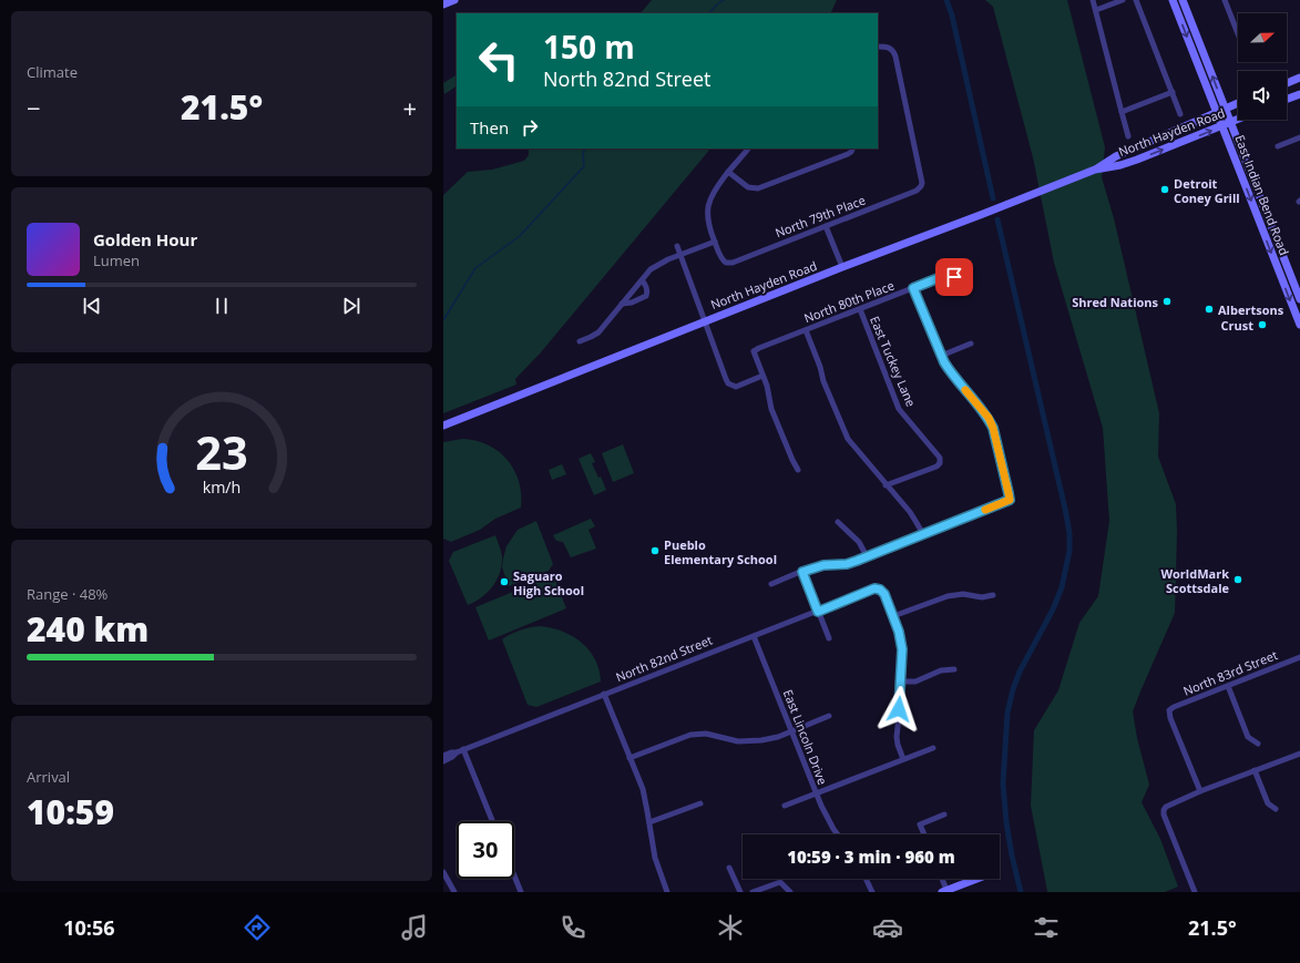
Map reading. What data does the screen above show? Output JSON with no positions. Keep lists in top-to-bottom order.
{
  "streets": {
    "main road": ["North Hayden Road", "East Indian Bend Road"],
    "street": [
      "North 79th Place",
      "North 80th Place",
      "East Tuckey Lane",
      "North 82nd Street",
      "North 83rd Street",
      "East Lincoln Drive"
    ]
  },
  "crossings": [
    ["North Hayden Road", "East Indian Bend Road"],
    ["North 80th Place", "East Tuckey Lane"],
    ["North 82nd Street", "East Lincoln Drive"]
  ],
  "places": [
    "Detroit Coney Grill",
    "Shred Nations",
    "Albertsons",
    "Crust",
    "Pueblo Elementary School",
    "WorldMark Scottsdale",
    "Saguaro High School"
  ],
  "north": "right",
  "page": {
    "tile": [
      "Climate",
      ["Range · 48%", "240 km"],
      ["Arrival", "10:59"]
    ],
    "turn": ["150 m", "North 82nd Street"],
    "heat": ["−", "21.5°", "+"],
    "then": "Then",
    "song": ["Golden Hour", "Lumen"],
    "limit": "30",
    "trip": "10:59 · 3 min · 960 m",
    "tabs": ["10:56", "21.5°"],
    "gauge": ["23", "km/h"]
  }
}
